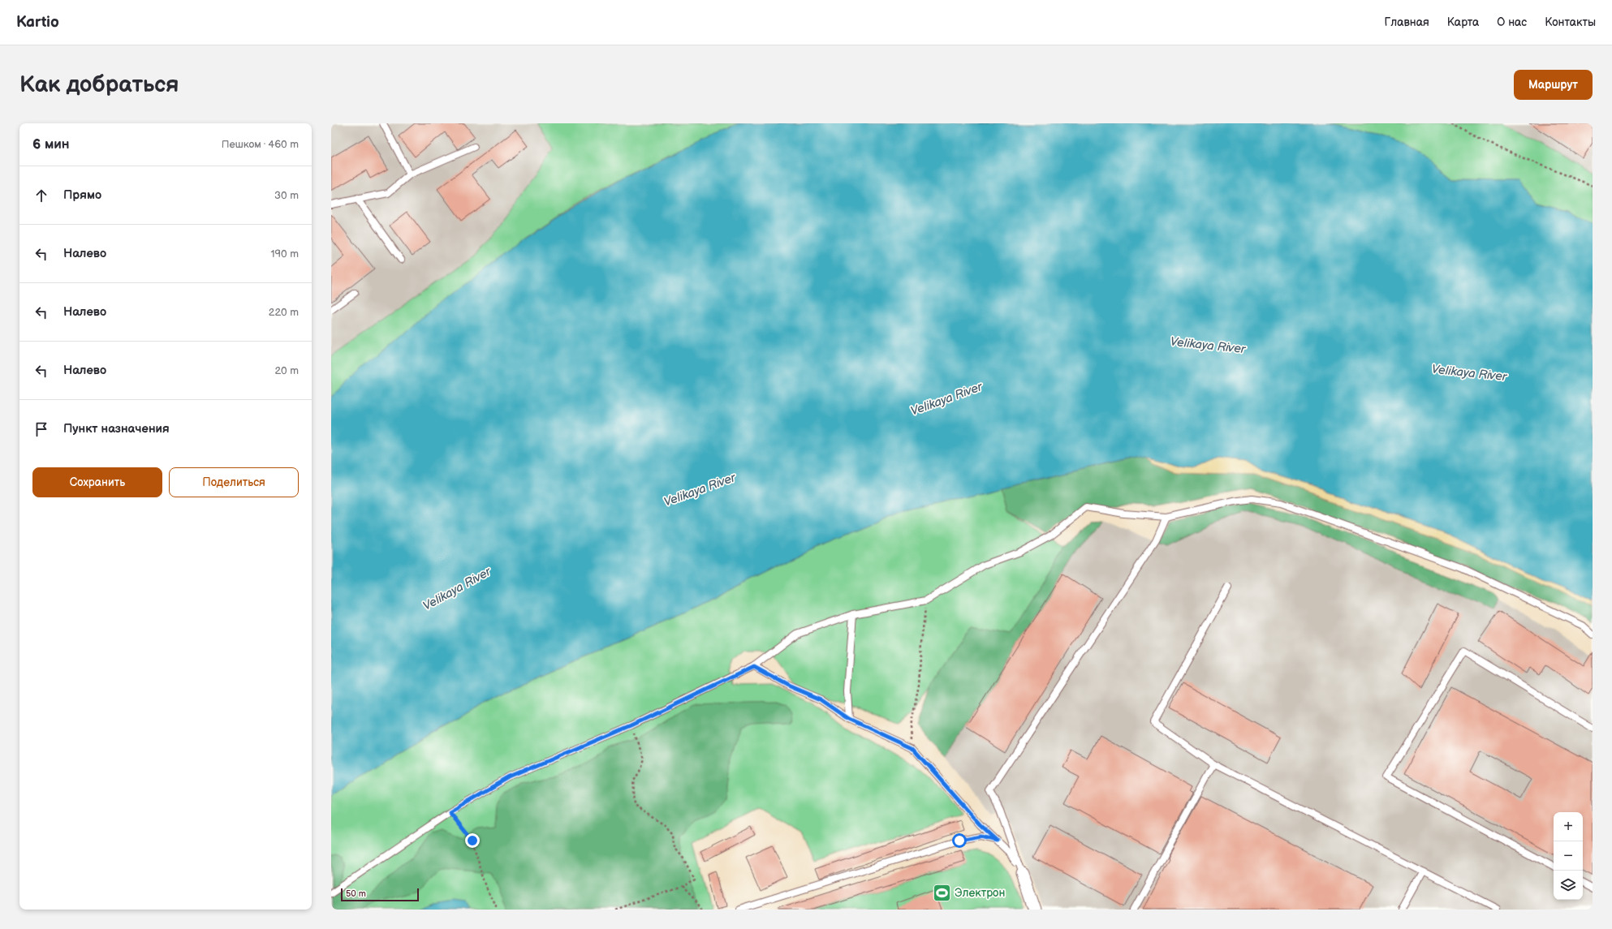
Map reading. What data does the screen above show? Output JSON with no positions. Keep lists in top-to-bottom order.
{
  "water": ["Velikaya River"],
  "places": {
    "sports": ["Электрон"]
  },
  "scale_bar": "50 m",
  "page": {
    "header": "Kartio",
    "nav": [
      "Главная",
      "Карта",
      "О нас",
      "Контакты"
    ],
    "buttons": [
      "Маршрут",
      ["Сохранить", "Поделиться"]
    ],
    "title": "Как добраться",
    "heading": ["6 мин", "Пешком · 460 m"],
    "list": [
      ["Прямо", "30 m"],
      ["Налево", "190 m"],
      ["Налево", "220 m"],
      ["Налево", "20 m"],
      "Пункт назначения"
    ],
    "map_buttons": ["+", "−"],
    "scale": "50 m"
  }
}
